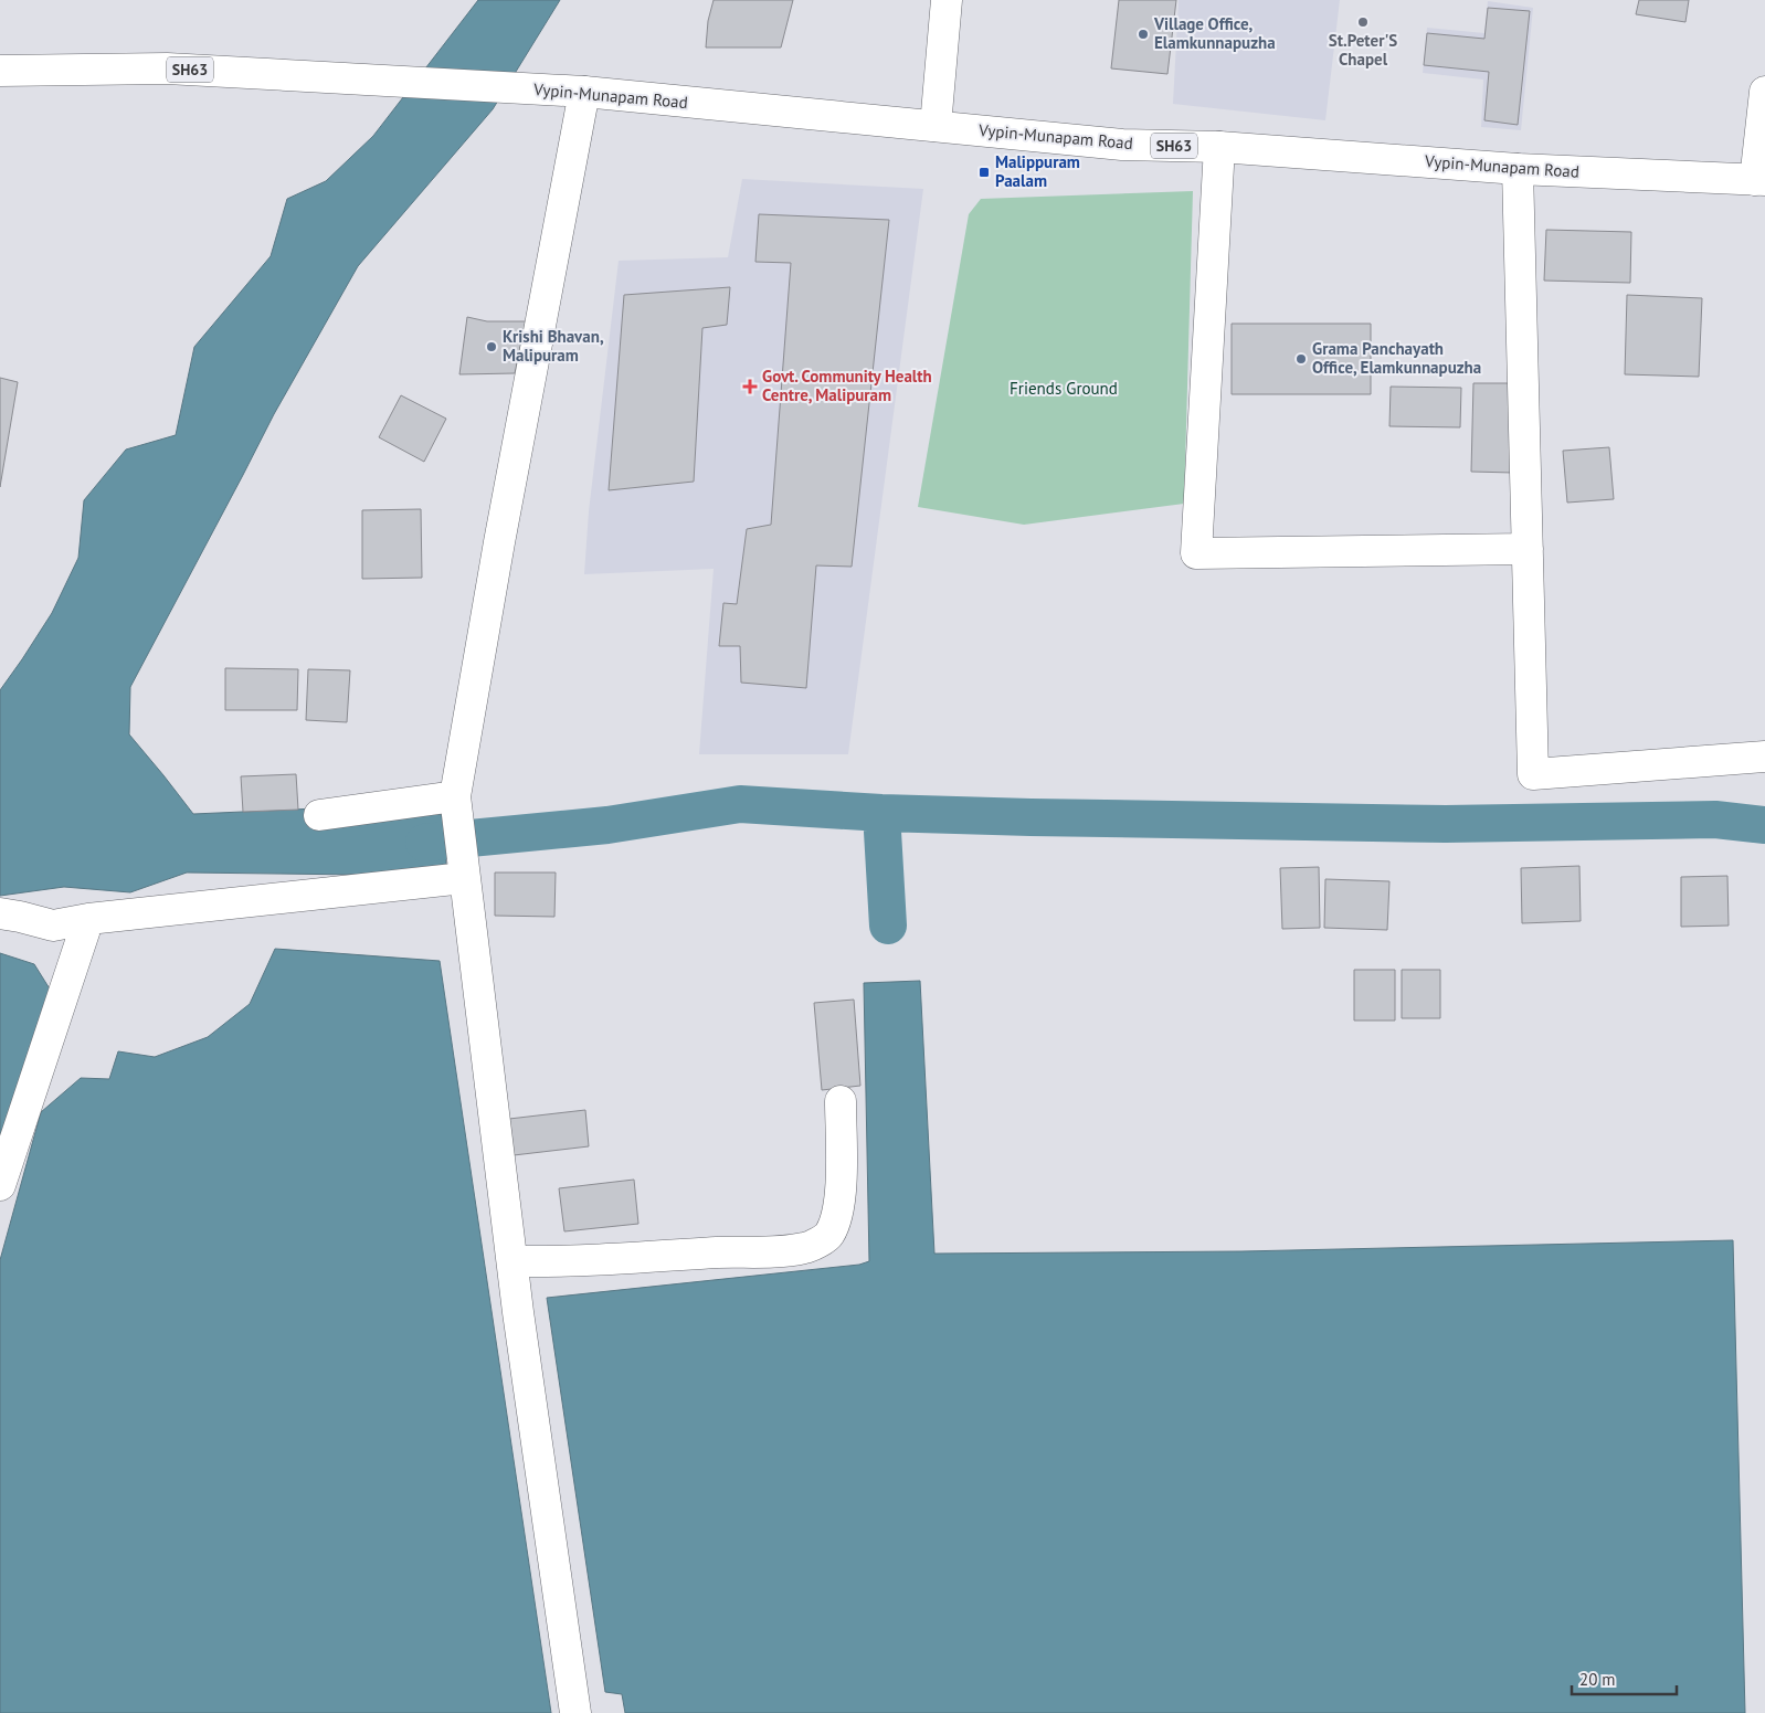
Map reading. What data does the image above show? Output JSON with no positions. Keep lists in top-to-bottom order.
{
  "streets": {
    "street": ["SH63", "Vypin-Munapam Road"]
  },
  "parks": ["Friends Ground"],
  "places": {
    "other": [
      "St.Peter'S Chapel",
      "Village Office, Elamkunnapuzha",
      "Krishi Bhavan, Malipuram",
      "Grama Panchayath Office, Elamkunnapuzha"
    ],
    "transit": ["Malippuram Paalam"],
    "health": ["Govt. Community Health Centre, Malipuram"]
  },
  "scale_bar": "20 m"
}
